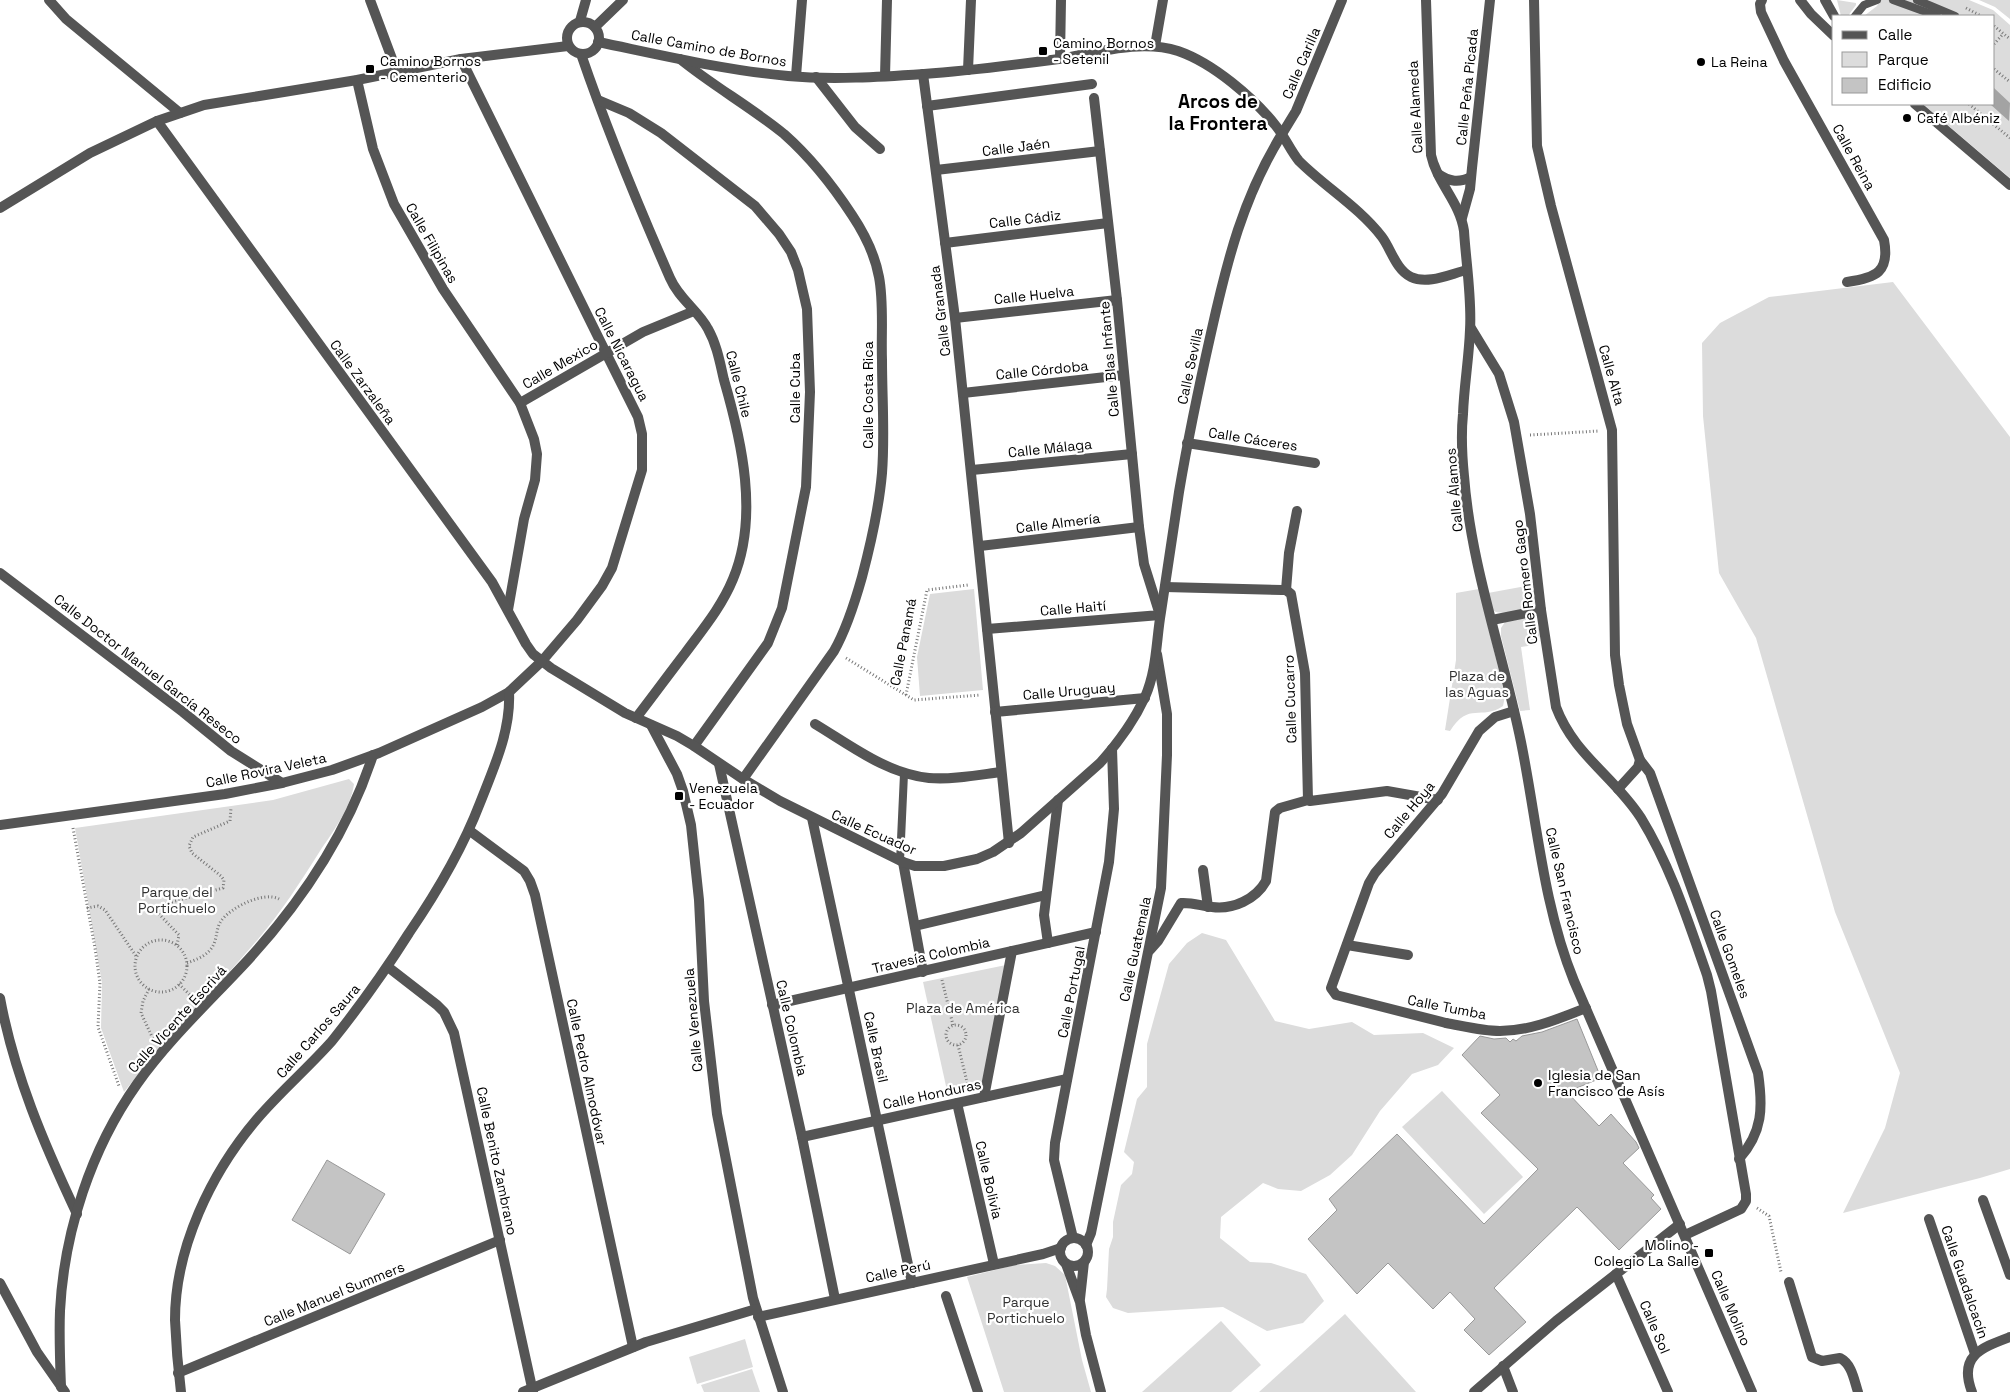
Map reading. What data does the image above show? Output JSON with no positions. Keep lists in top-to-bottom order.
{
  "streets": {
    "street": [
      "Calle Camino de Bornos",
      "Calle Carilla",
      "Calle Peña Picada",
      "Calle Alameda",
      "Calle Jaén",
      "Calle Reina",
      "Calle Cádiz",
      "Calle Filipinas",
      "Calle Huelva",
      "Calle Granada",
      "Calle Nicaragua",
      "Calle Blas Infante",
      "Calle Mexico",
      "Calle Sevilla",
      "Calle Córdoba",
      "Calle Alta",
      "Calle Zarzaleña",
      "Calle Chile",
      "Calle Cuba",
      "Calle Costa Rica",
      "Calle Cáceres",
      "Calle Málaga",
      "Calle Álamos",
      "Calle Almería",
      "Calle Romero Gago",
      "Calle Haití",
      "Calle Doctor Manuel García Reseco",
      "Calle Uruguay",
      "Calle Cucarro",
      "Calle Rovira Veleta",
      "Calle Hoya",
      "Calle Ecuador",
      "Calle San Francisco",
      "Calle Guatemala",
      "Calle Gomeles",
      "Travesía Colombia",
      "Calle Portugal",
      "Calle Tumba",
      "Calle Vicente Escrivá",
      "Calle Venezuela",
      "Calle Colombia",
      "Calle Carlos Saura",
      "Calle Brasil",
      "Calle Pedro Almodóvar",
      "Calle Honduras",
      "Calle Benito Zambrano",
      "Calle Bolivia",
      "Calle Perú",
      "Calle Guadalcacín",
      "Calle Manuel Summers",
      "Calle Molino",
      "Calle Sol"
    ],
    "path": ["Calle Panamá"]
  },
  "crossings": [
    ["Calle Camino de Bornos", "Calle Carilla"],
    ["Calle Camino de Bornos", "Calle Granada"],
    ["Calle Camino de Bornos", "Calle Sevilla"],
    ["Calle Camino de Bornos", "Calle Chile"],
    ["Calle Camino de Bornos", "Calle Costa Rica"],
    ["Calle Camino de Bornos", "Calle Álamos"],
    ["Calle Carilla", "Calle Sevilla"],
    ["Calle Peña Picada", "Calle Álamos"],
    ["Calle Jaén", "Calle Granada"],
    ["Calle Jaén", "Calle Blas Infante"],
    ["Calle Cádiz", "Calle Granada"],
    ["Calle Cádiz", "Calle Blas Infante"],
    ["Calle Filipinas", "Calle Mexico"],
    ["Calle Filipinas", "Calle Zarzaleña"],
    ["Calle Huelva", "Calle Granada"],
    ["Calle Huelva", "Calle Blas Infante"],
    ["Calle Granada", "Calle Córdoba"],
    ["Calle Granada", "Calle Málaga"],
    ["Calle Granada", "Calle Almería"],
    ["Calle Nicaragua", "Calle Mexico"],
    ["Calle Nicaragua", "Calle Zarzaleña"],
    ["Calle Nicaragua", "Calle Rovira Veleta"],
    ["Calle Nicaragua", "Calle Ecuador"],
    ["Calle Blas Infante", "Calle Sevilla"],
    ["Calle Blas Infante", "Calle Córdoba"],
    ["Calle Blas Infante", "Calle Málaga"],
    ["Calle Blas Infante", "Calle Almería"],
    ["Calle Blas Infante", "Calle Haití"],
    ["Calle Blas Infante", "Calle Ecuador"],
    ["Calle Mexico", "Calle Chile"],
    ["Calle Sevilla", "Calle Cáceres"],
    ["Calle Sevilla", "Calle Haití"],
    ["Calle Sevilla", "Calle Ecuador"],
    ["Calle Alta", "Calle Gomeles"],
    ["Calle Zarzaleña", "Calle Rovira Veleta"],
    ["Calle Zarzaleña", "Calle Ecuador"],
    ["Calle Chile", "Calle Cuba"],
    ["Calle Chile", "Calle Ecuador"],
    ["Calle Cuba", "Calle Ecuador"],
    ["Calle Costa Rica", "Calle Panamá"],
    ["Calle Costa Rica", "Calle Ecuador"],
    ["Calle Álamos", "Calle Romero Gago"],
    ["Calle Romero Gago", "Calle Gomeles"],
    ["Calle Haití", "Calle Ecuador"],
    ["Calle Doctor Manuel García Reseco", "Calle Rovira Veleta"],
    ["Calle Uruguay", "Calle Ecuador"],
    ["Calle Rovira Veleta", "Calle Ecuador"],
    ["Calle Rovira Veleta", "Calle Vicente Escrivá"],
    ["Calle Rovira Veleta", "Calle Carlos Saura"],
    ["Calle Hoya", "Calle San Francisco"],
    ["Calle Hoya", "Calle Tumba"],
    ["Calle Ecuador", "Calle Guatemala"],
    ["Calle Ecuador", "Calle Portugal"],
    ["Calle Ecuador", "Calle Venezuela"],
    ["Calle Ecuador", "Calle Colombia"],
    ["Calle Ecuador", "Calle Brasil"],
    ["Calle San Francisco", "Calle Tumba"],
    ["Calle San Francisco", "Calle Molino"],
    ["Calle Guatemala", "Calle Portugal"],
    ["Calle Guatemala", "Calle Perú"],
    ["Travesía Colombia", "Calle Portugal"],
    ["Travesía Colombia", "Calle Colombia"],
    ["Travesía Colombia", "Calle Brasil"],
    ["Calle Portugal", "Calle Honduras"],
    ["Calle Portugal", "Calle Perú"],
    ["Calle Venezuela", "Calle Perú"],
    ["Calle Colombia", "Calle Honduras"],
    ["Calle Colombia", "Calle Perú"],
    ["Calle Carlos Saura", "Calle Pedro Almodóvar"],
    ["Calle Carlos Saura", "Calle Benito Zambrano"],
    ["Calle Carlos Saura", "Calle Manuel Summers"],
    ["Calle Brasil", "Calle Honduras"],
    ["Calle Brasil", "Calle Perú"],
    ["Calle Pedro Almodóvar", "Calle Perú"],
    ["Calle Honduras", "Calle Bolivia"],
    ["Calle Benito Zambrano", "Calle Perú"],
    ["Calle Benito Zambrano", "Calle Manuel Summers"],
    ["Calle Bolivia", "Calle Perú"]
  ],
  "districts": ["Arcos de la Frontera"],
  "parks": [
    "Plaza de las Aguas",
    "Parque del Portichuelo",
    "Plaza de América",
    "Parque Portichuelo"
  ],
  "places": {
    "transit": [
      "Camino Bornos - Setenil",
      "Camino Bornos - Cementerio",
      "Venezuela - Ecuador",
      "Molino - Colegio La Salle"
    ],
    "other": ["La Reina", "Café Albéniz", "Iglesia de San Francisco de Asís"]
  },
  "legend": ["Calle", "Parque", "Edificio"]
}
